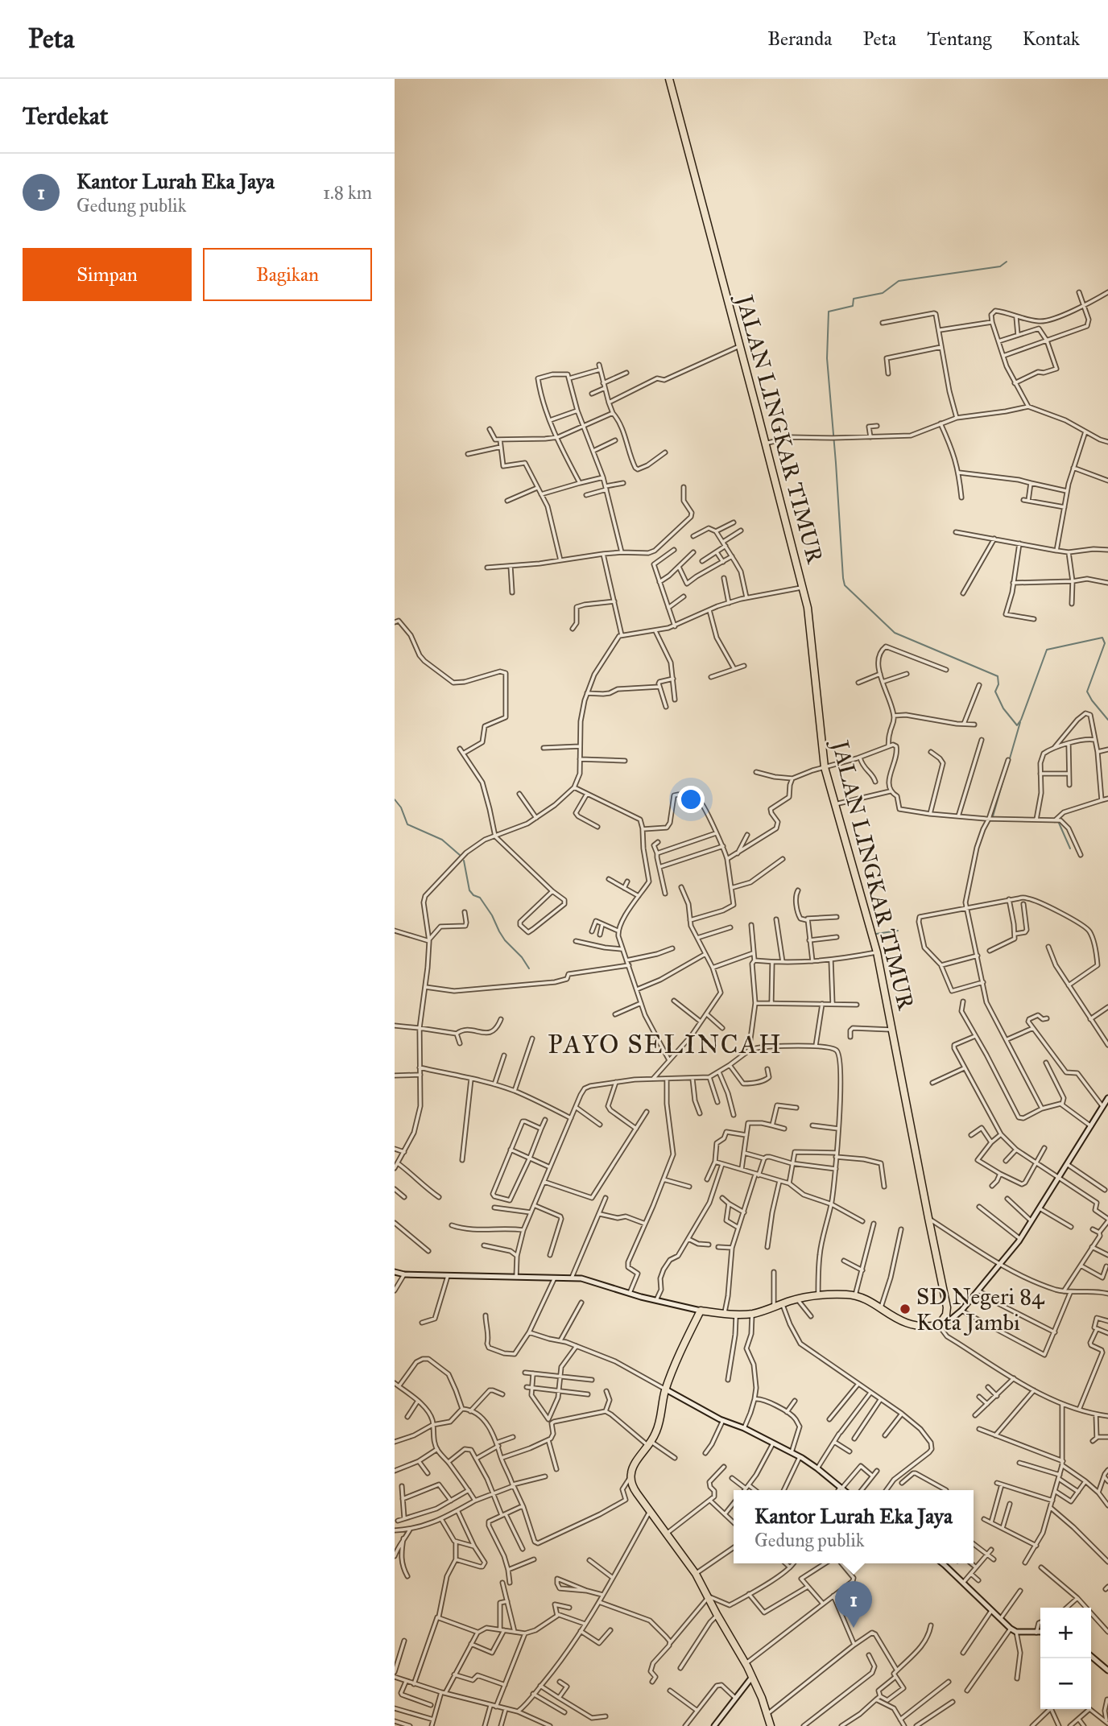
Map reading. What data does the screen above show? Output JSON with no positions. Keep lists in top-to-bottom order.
{
  "streets": {
    "highway": ["JALAN LINGKAR TIMUR"]
  },
  "districts": ["PAYO SELINCAH"],
  "places": ["SD Negeri 84 Kota Jambi"],
  "page": {
    "header": "Peta",
    "nav": [
      "Beranda",
      "Peta",
      "Tentang",
      "Kontak"
    ],
    "heading": "Terdekat",
    "list": [
      {
        "mark": "1",
        "name": "Kantor Lurah Eka Jaya",
        "note": "Gedung publik",
        "value": "1.8 km"
      }
    ],
    "buttons": ["Simpan", "Bagikan"],
    "popup": ["Kantor Lurah Eka Jaya", "Gedung publik"],
    "pins": "1",
    "map_buttons": ["+", "−"]
  }
}
